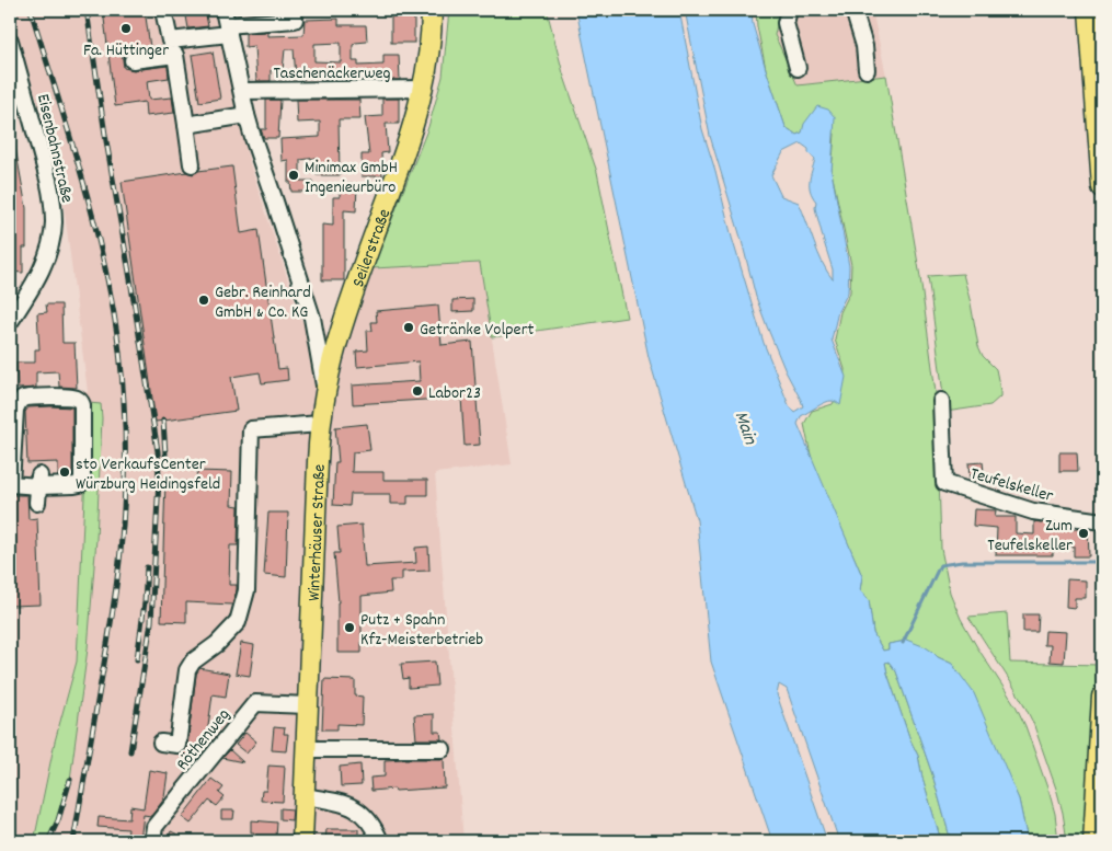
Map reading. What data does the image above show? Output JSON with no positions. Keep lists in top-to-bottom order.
{
  "streets": {
    "main road": ["Seilerstraße", "Winterhäuser Straße"],
    "street": [
      "Taschenäckerweg",
      "Eisenbahnstraße",
      "Teufelskeller",
      "Röthenweg"
    ]
  },
  "crossings": [
    ["Taschenäckerweg", "Seilerstraße"],
    ["Taschenäckerweg", "Winterhäuser Straße"],
    ["Seilerstraße", "Winterhäuser Straße"],
    ["Winterhäuser Straße", "Röthenweg"]
  ],
  "water": ["Main"],
  "places": [
    "Fa. Hüttinger",
    "Minimax GmbH Ingenieurbüro",
    "Gebr. Reinhard GmbH & Co. KG",
    "Getränke Volpert",
    "Labor23",
    "sto VerkaufsCenter Würzburg Heidingsfeld",
    "Zum Teufelskeller",
    "Putz + Spahn Kfz-Meisterbetrieb"
  ]
}
